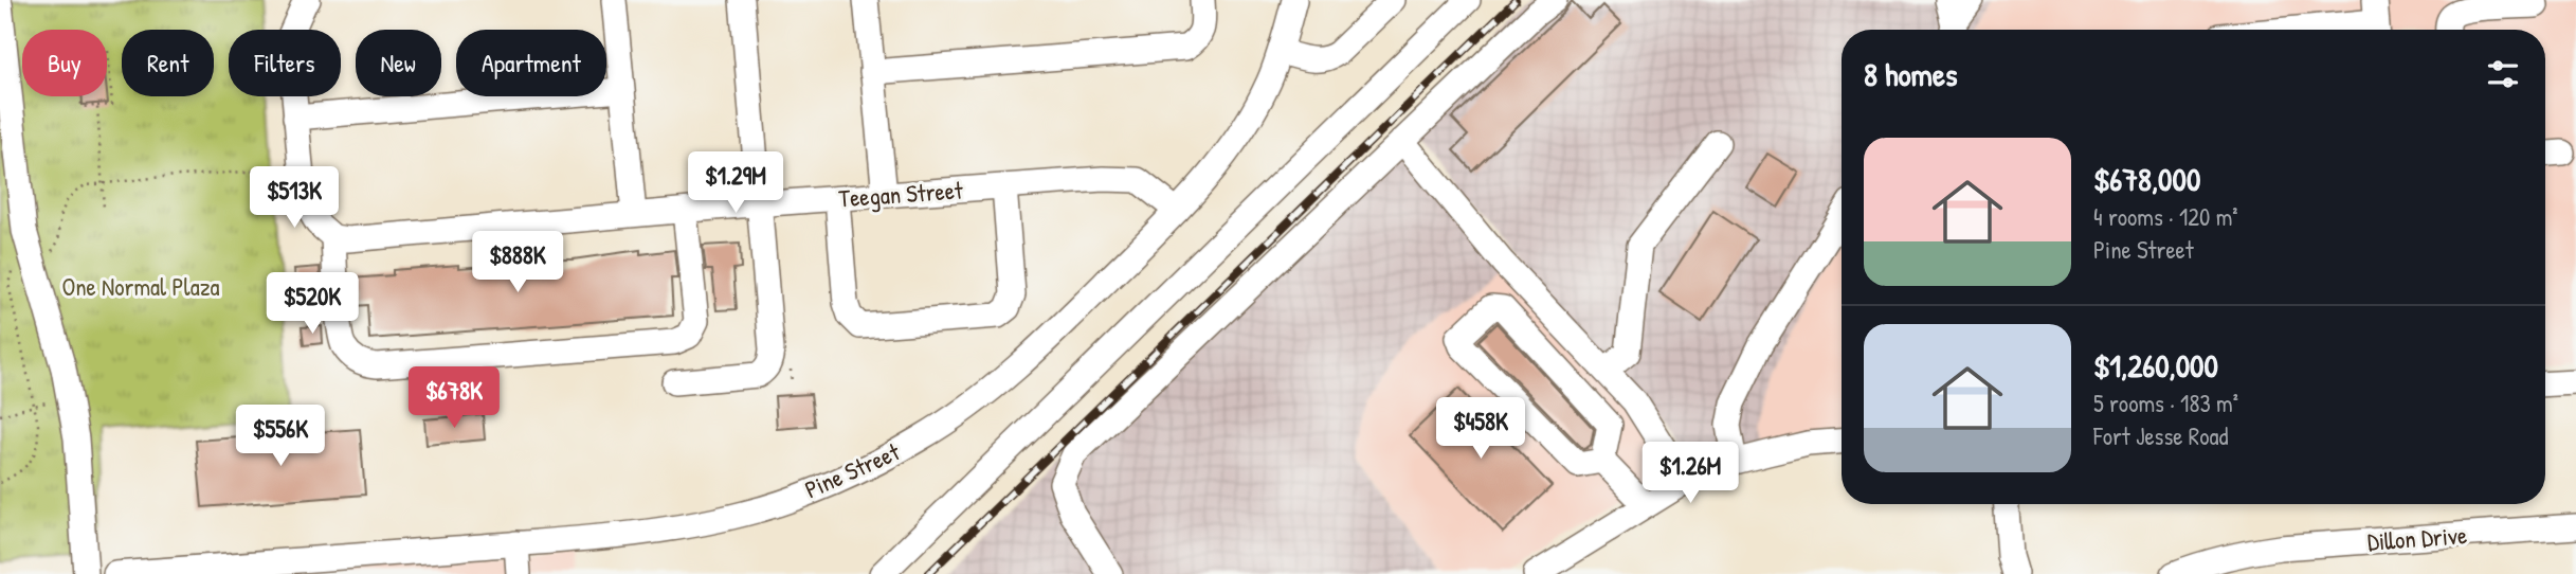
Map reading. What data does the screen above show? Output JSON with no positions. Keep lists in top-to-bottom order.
{
  "streets": {
    "street": ["Teegan Street", "Pine Street", "Dillon Drive"]
  },
  "crossings": [
    ["Teegan Street", "Pine Street"]
  ],
  "parks": ["One Normal Plaza"],
  "page": {
    "chip": [
      "Buy",
      "Rent",
      "Filters",
      "New",
      "Apartment"
    ],
    "heading": "8 homes",
    "list": [
      {
        "name": "$678,000",
        "note": "4 rooms · 120 m² · Pine Street"
      },
      {
        "name": "$1,260,000",
        "note": "5 rooms · 183 m² · Fort Jesse Road"
      }
    ],
    "price": [
      "$1.29M",
      "$513K",
      "$888K",
      "$520K",
      "$678K",
      "$458K",
      "$556K",
      "$1.26M"
    ]
  }
}
